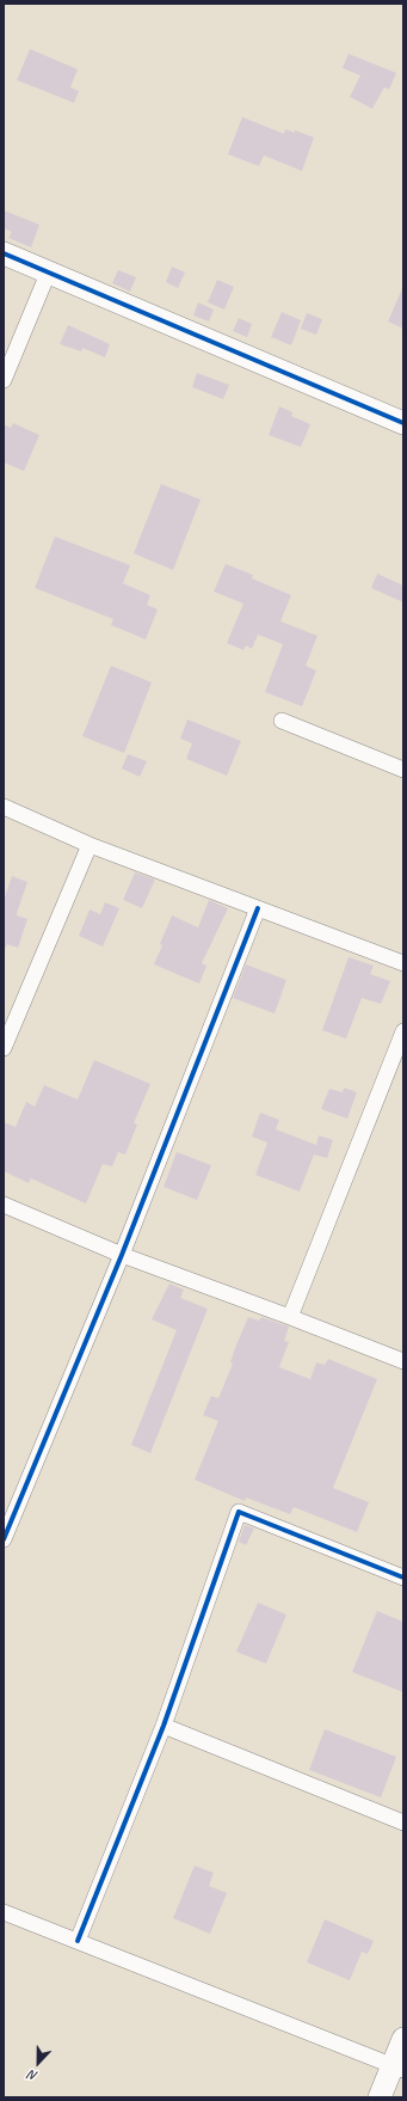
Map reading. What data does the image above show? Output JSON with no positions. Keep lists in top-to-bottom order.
{
  "north": "bottom"
}
